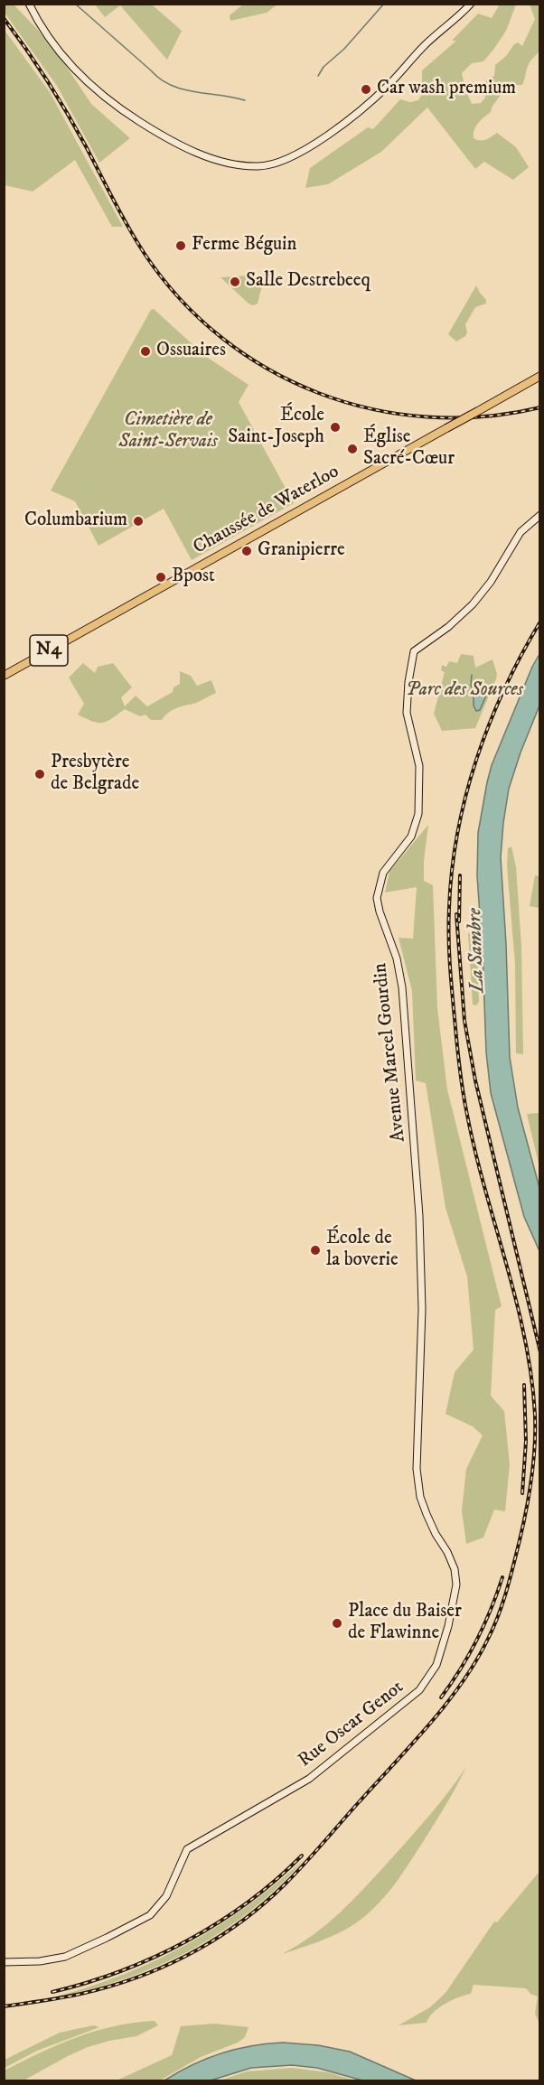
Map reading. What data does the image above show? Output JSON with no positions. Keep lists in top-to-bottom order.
{
  "streets": {
    "main road": ["Chaussée de Waterloo", "N4"],
    "street": ["Avenue Marcel Gourdin", "Rue Oscar Genot"]
  },
  "crossings": [
    ["Avenue Marcel Gourdin", "Rue Oscar Genot"]
  ],
  "water": ["La Sambre"],
  "parks": ["Cimetière de Saint-Servais", "Parc des Sources"],
  "places": [
    "Car wash premium",
    "Ferme Béguin",
    "Salle Destrebeeq",
    "Ossuaires",
    "École Saint-Joseph",
    "Église Sacré-Cœur",
    "Columbarium",
    "Granipierre",
    "Bpost",
    "Presbytère de Belgrade",
    "École de la boverie",
    "Place du Baiser de Flawinne"
  ]
}
